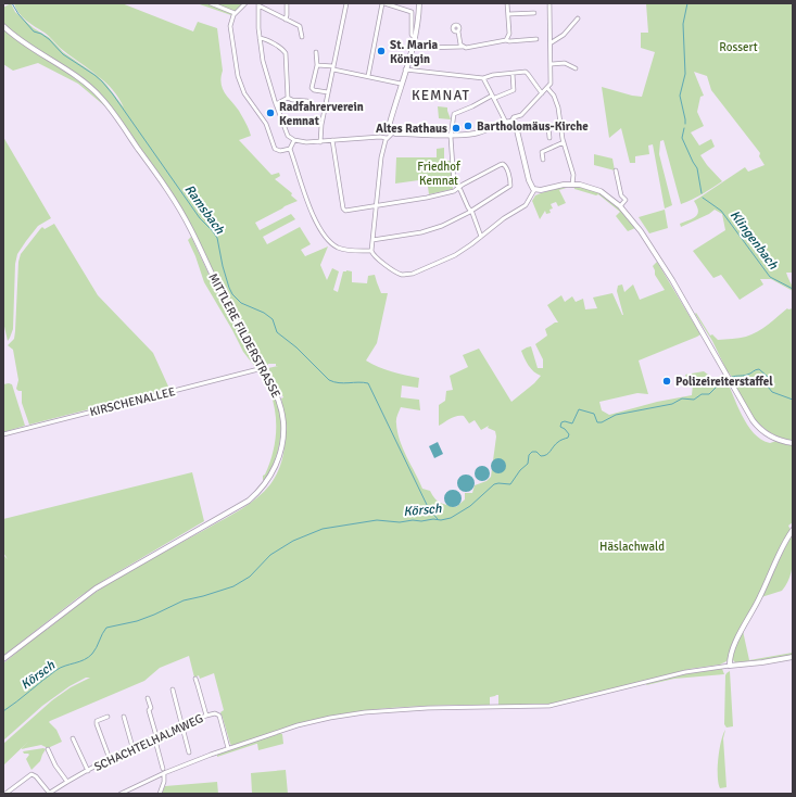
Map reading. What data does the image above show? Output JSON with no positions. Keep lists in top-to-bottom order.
{
  "streets": {
    "main road": ["MITTLERE FILDERSTRASSE"],
    "street": ["KIRSCHENALLEE", "SCHACHTELHALMWEG"]
  },
  "crossings": [
    ["MITTLERE FILDERSTRASSE", "KIRSCHENALLEE"]
  ],
  "districts": ["KEMNAT"],
  "water": ["Ramsbach", "Klingenbach", "Körsch"],
  "parks": ["Rossert", "Friedhof Kemnat", "Häslachwald"],
  "places": [
    "St. Maria Königin",
    "Radfahrerverein Kemnat",
    "Bartholomäus-Kirche",
    "Altes Rathaus",
    "Polizeireiterstaffel"
  ]
}
